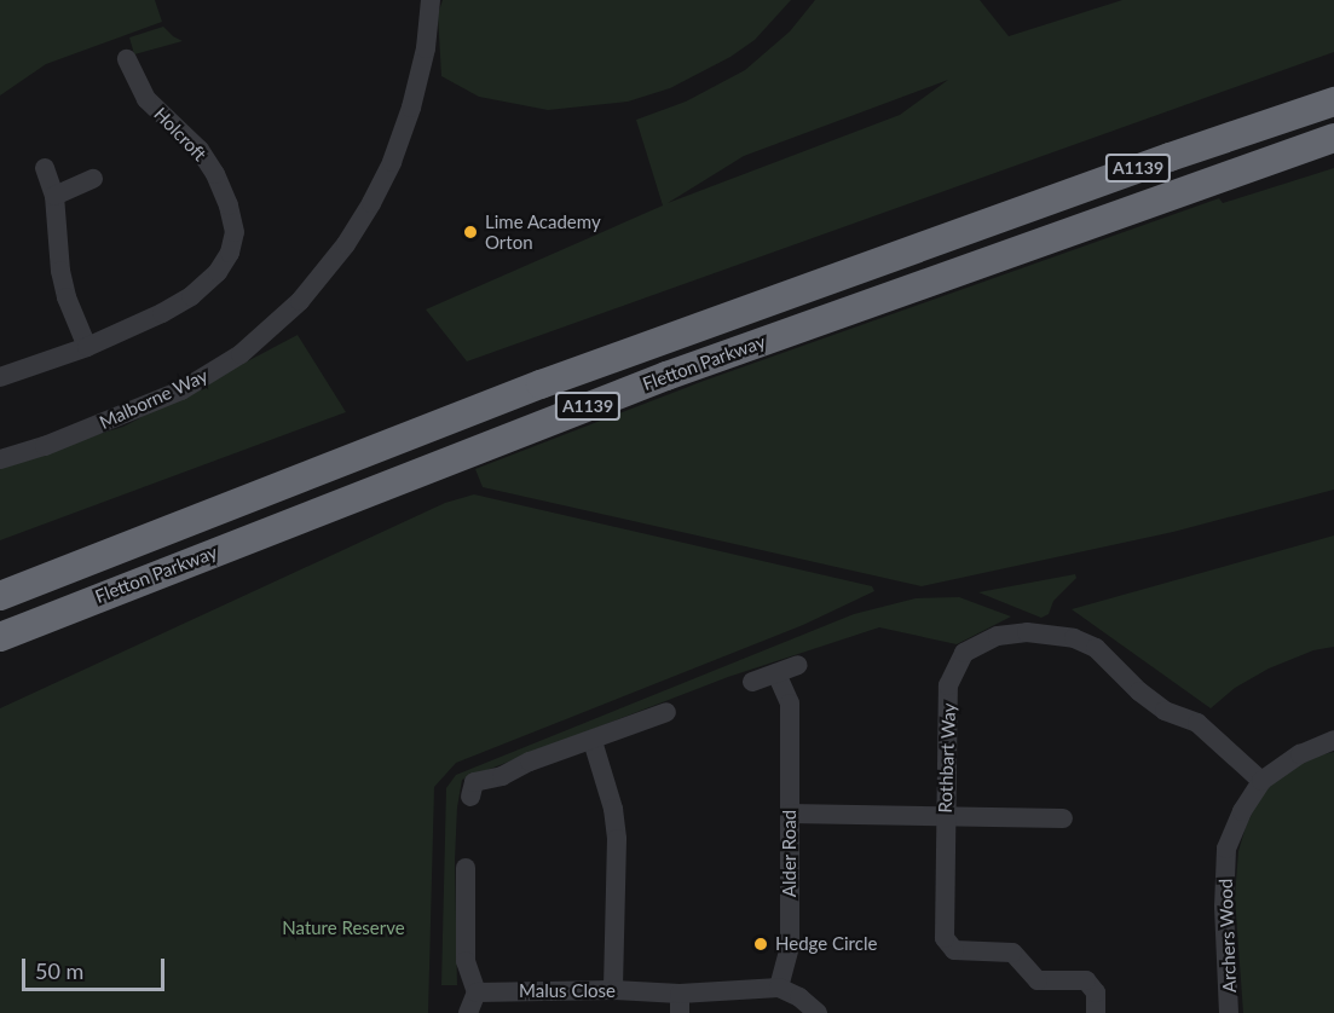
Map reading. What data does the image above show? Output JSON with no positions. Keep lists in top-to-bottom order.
{
  "streets": {
    "highway": ["A1139", "Fletton Parkway"],
    "street": [
      "Holcroft",
      "Malborne Way",
      "Rothbart Way",
      "Alder Road",
      "Archers Wood",
      "Malus Close"
    ]
  },
  "crossings": [
    ["Rothbart Way", "Archers Wood"],
    ["Alder Road", "Malus Close"]
  ],
  "parks": ["Nature Reserve"],
  "places": ["Lime Academy Orton", "Hedge Circle"],
  "scale_bar": "50 m"
}
